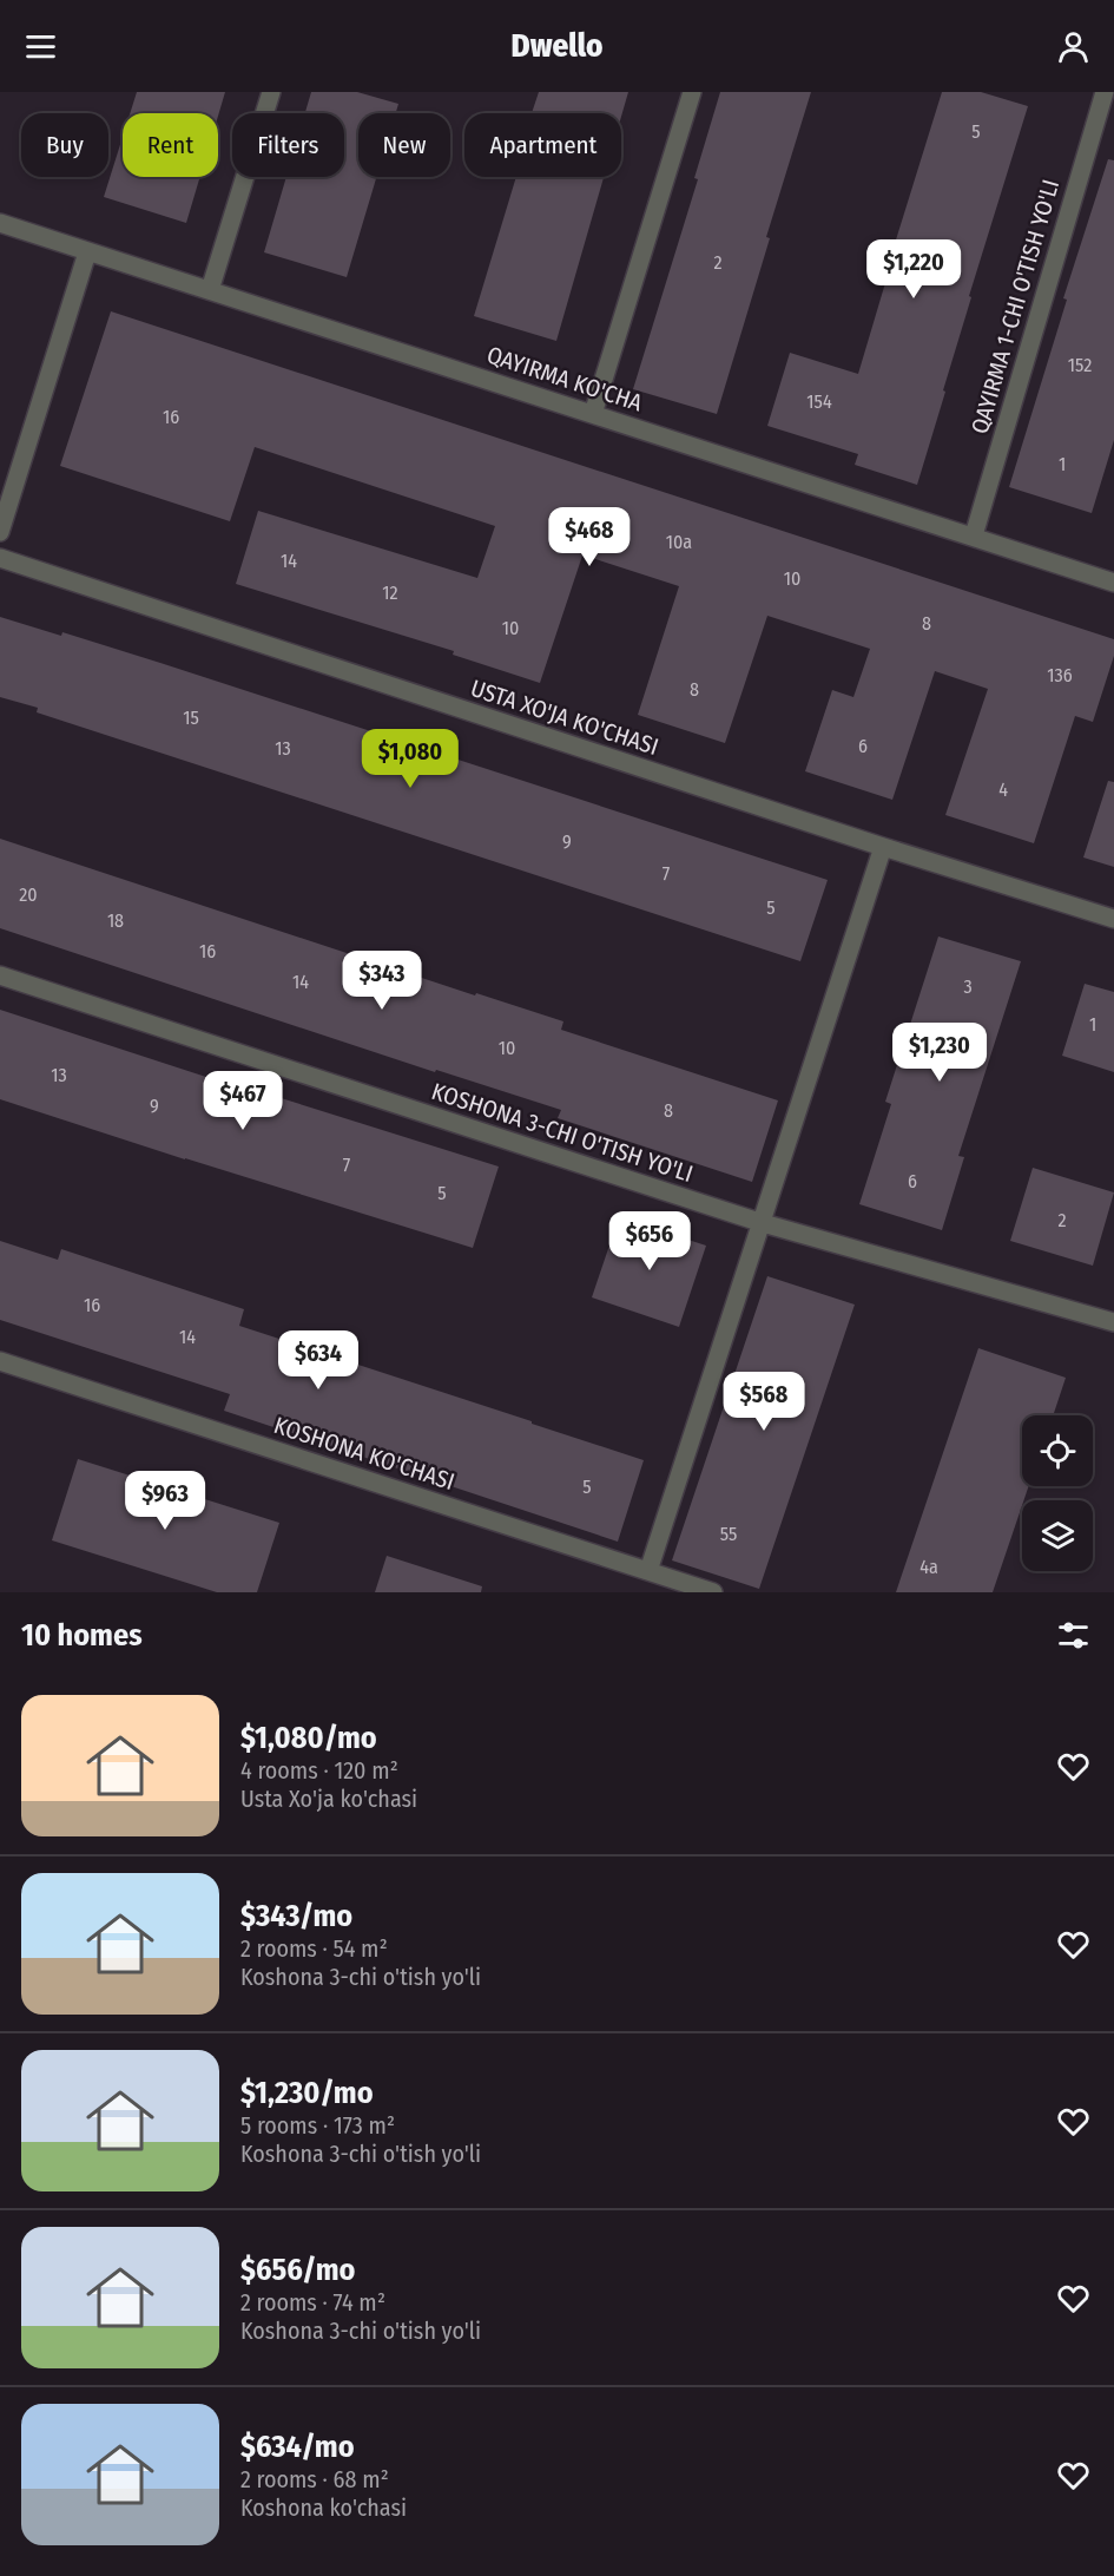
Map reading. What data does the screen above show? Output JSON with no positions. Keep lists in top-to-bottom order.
{
  "streets": {
    "street": [
      "QAYIRMA 1-CHI O'TISH YO'LI",
      "QAYIRMA KO'CHA",
      "USTA XO'JA KO'CHASI",
      "KOSHONA 3-CHI O'TISH YO'LI",
      "KOSHONA KO'CHASI"
    ]
  },
  "crossings": [
    ["QAYIRMA 1-CHI O'TISH YO'LI", "QAYIRMA KO'CHA"]
  ],
  "house_numbers": [
    "5",
    "2",
    "152",
    "154",
    "16",
    "1",
    "10a",
    "14",
    "10",
    "12",
    "8",
    "10",
    "136",
    "8",
    "15",
    "6",
    "13",
    "4",
    "9",
    "7",
    "20",
    "5",
    "18",
    "16",
    "14",
    "3",
    "1",
    "10",
    "13",
    "9",
    "8",
    "7",
    "6",
    "5",
    "2",
    "16",
    "14",
    "5",
    "55",
    "4a"
  ],
  "page": {
    "header": "Dwello",
    "chip": [
      "Buy",
      "Rent",
      "Filters",
      "New",
      "Apartment"
    ],
    "price": [
      "$1,220",
      "$468",
      "$1,080",
      "$343",
      "$1,230",
      "$467",
      "$656",
      "$634",
      "$568",
      "$963"
    ],
    "heading": "10 homes",
    "list": [
      {
        "name": "$1,080/mo",
        "note": "4 rooms · 120 m² · Usta Xo'ja ko'chasi"
      },
      {
        "name": "$343/mo",
        "note": "2 rooms · 54 m² · Koshona 3-chi o'tish yo'li"
      },
      {
        "name": "$1,230/mo",
        "note": "5 rooms · 173 m² · Koshona 3-chi o'tish yo'li"
      },
      {
        "name": "$656/mo",
        "note": "2 rooms · 74 m² · Koshona 3-chi o'tish yo'li"
      },
      {
        "name": "$634/mo",
        "note": "2 rooms · 68 m² · Koshona ko'chasi"
      }
    ]
  }
}
